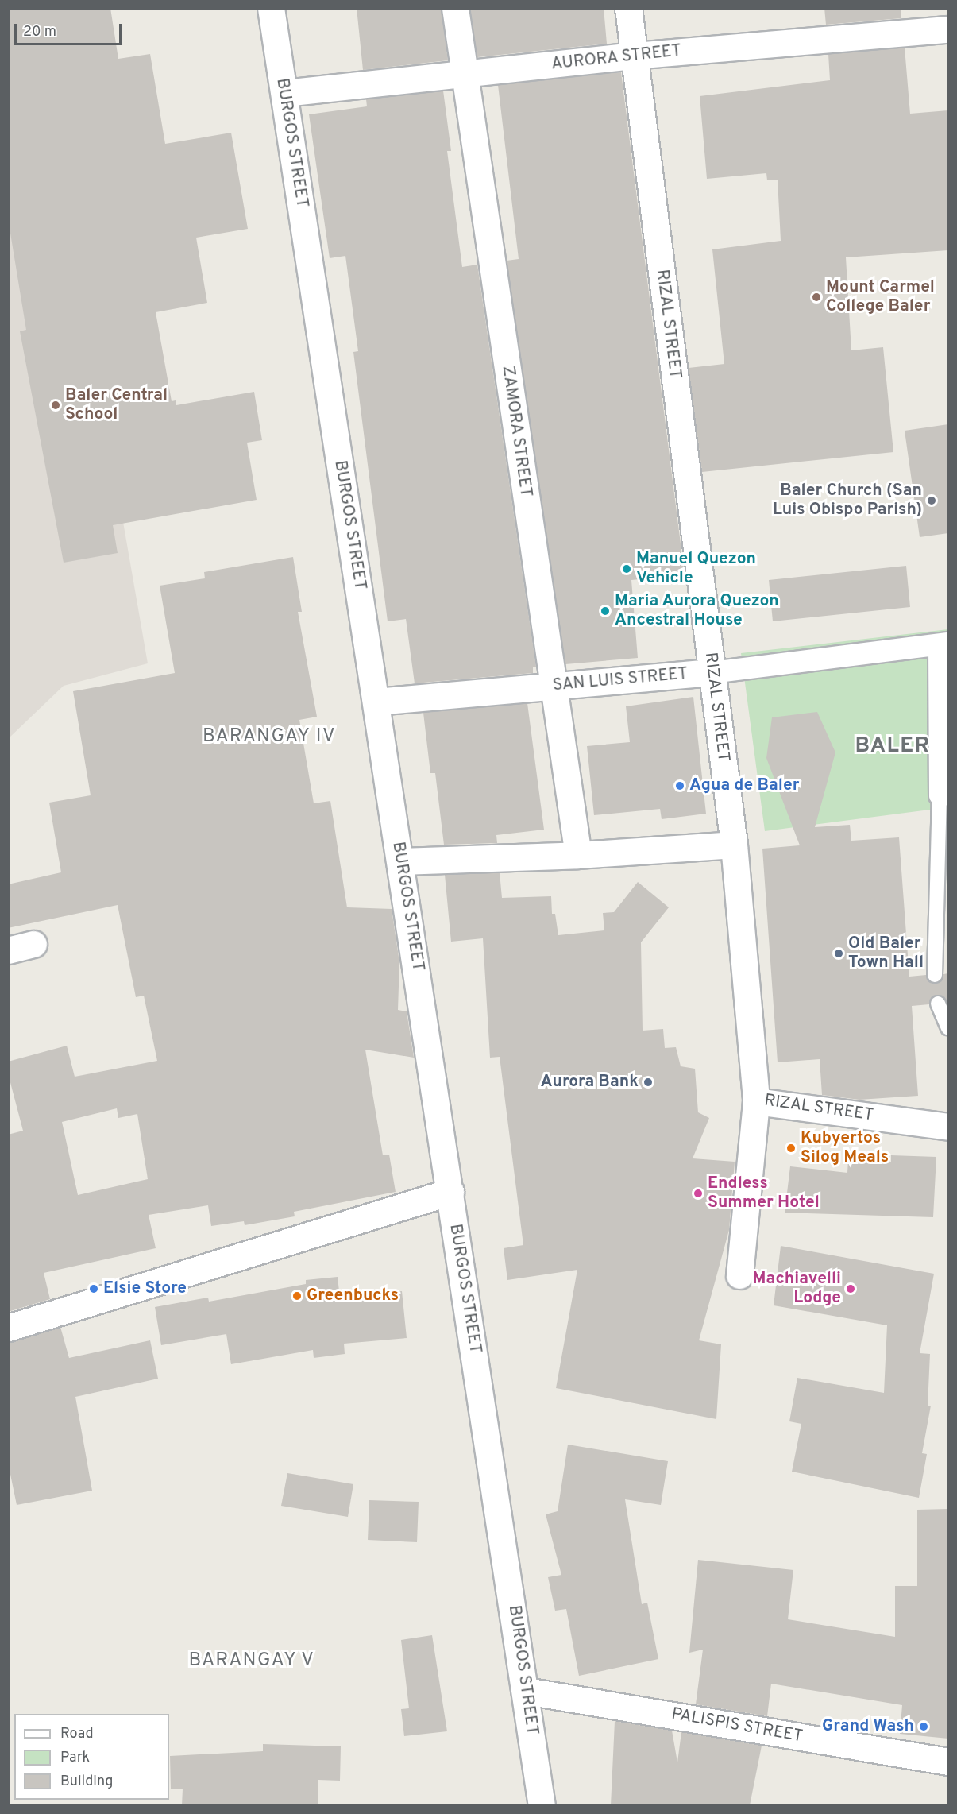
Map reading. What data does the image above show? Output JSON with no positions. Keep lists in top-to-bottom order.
{
  "streets": {
    "street": [
      "AURORA STREET",
      "BURGOS STREET",
      "RIZAL STREET",
      "ZAMORA STREET",
      "SAN LUIS STREET",
      "PALISPIS STREET"
    ]
  },
  "crossings": [
    ["AURORA STREET", "BURGOS STREET"],
    ["AURORA STREET", "RIZAL STREET"],
    ["AURORA STREET", "ZAMORA STREET"],
    ["BURGOS STREET", "SAN LUIS STREET"],
    ["BURGOS STREET", "PALISPIS STREET"],
    ["RIZAL STREET", "SAN LUIS STREET"],
    ["ZAMORA STREET", "SAN LUIS STREET"]
  ],
  "districts": ["BARANGAY IV", "BALER", "BARANGAY V"],
  "places": [
    "Mount Carmel College Baler",
    "Baler Central School",
    "Baler Church (San Luis Obispo Parish)",
    "Manuel Quezon Vehicle",
    "Maria Aurora Quezon Ancestral House",
    "Agua de Baler",
    "Old Baler Town Hall",
    "Aurora Bank",
    "Kubyertos Silog Meals",
    "Endless Summer Hotel",
    "Elsie Store",
    "Machiavelli Lodge",
    "Greenbucks",
    "Grand Wash"
  ],
  "legend": ["Road", "Park", "Building"],
  "scale_bar": "20 m"
}
